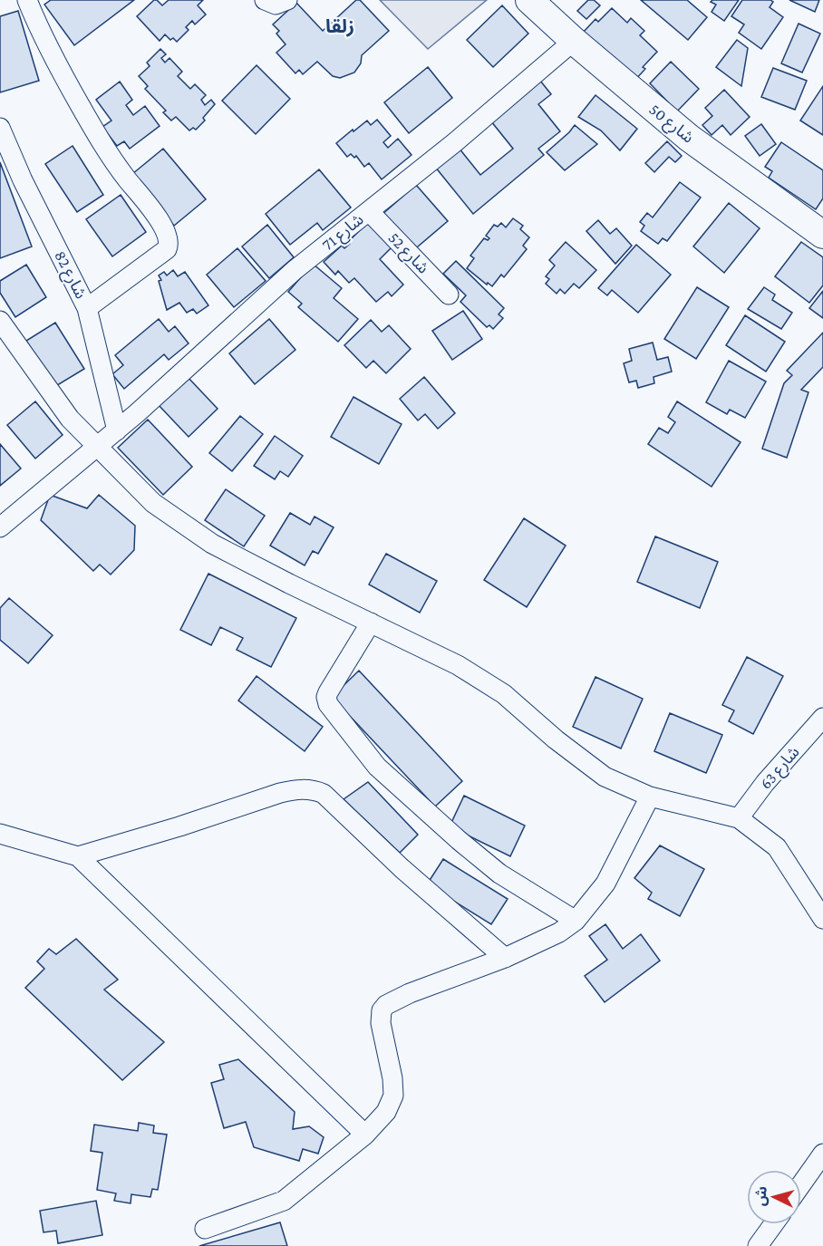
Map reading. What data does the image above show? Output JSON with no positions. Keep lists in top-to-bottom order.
{
  "streets": {
    "street": [
      "شارع 50",
      "شارع 71",
      "شارع 52",
      "شارع 82",
      "شارع 63"
    ]
  },
  "crossings": [
    ["شارع 50", "شارع 71"],
    ["شارع 71", "شارع 52"],
    ["شارع 71", "شارع 82"]
  ],
  "districts": ["زلقا"],
  "north": "left"
}
